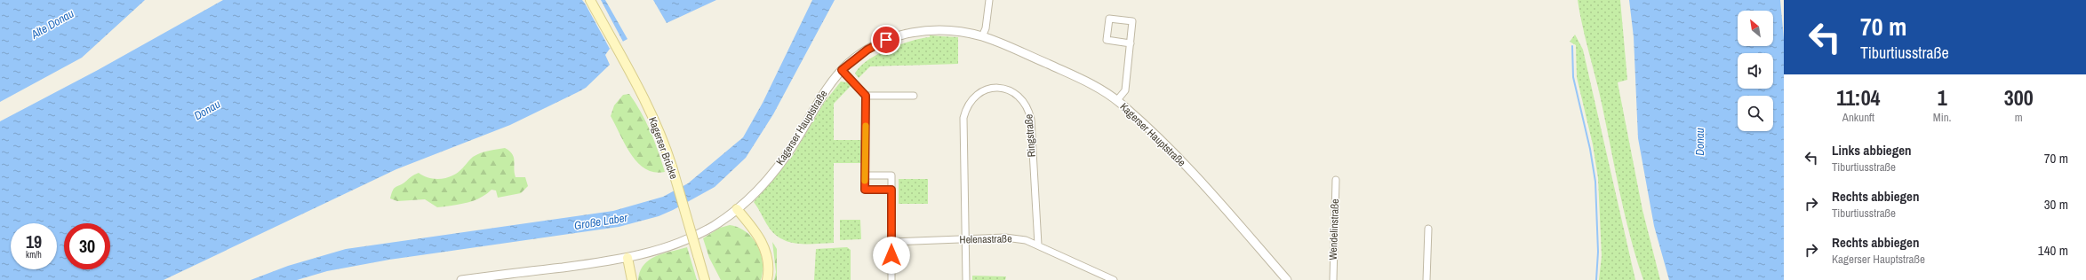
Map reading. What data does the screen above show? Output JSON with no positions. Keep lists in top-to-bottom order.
{
  "streets": {
    "main road": ["Kagerser Brücke"],
    "street": [
      "Kagerser Hauptstraße",
      "Ringstraße",
      "Wendelinstraße",
      "Helenastraße"
    ]
  },
  "crossings": [
    ["Ringstraße", "Helenastraße"]
  ],
  "water": ["Alte Donau", "Donau", "Große Laber"],
  "north": "top left",
  "page": {
    "turn": ["70 m", "Tiburtiusstraße"],
    "eta": [
      "11:04",
      "Ankunft",
      "1",
      "Min.",
      "300",
      "m"
    ],
    "list": [
      {
        "name": "Links abbiegen",
        "note": "Tiburtiusstraße",
        "value": "70 m"
      },
      {
        "name": "Rechts abbiegen",
        "note": "Tiburtiusstraße",
        "value": "30 m"
      },
      {
        "name": "Rechts abbiegen",
        "note": "Kagerser Hauptstraße",
        "value": "140 m"
      }
    ],
    "speed": "19 km/h",
    "limit": "30"
  }
}
